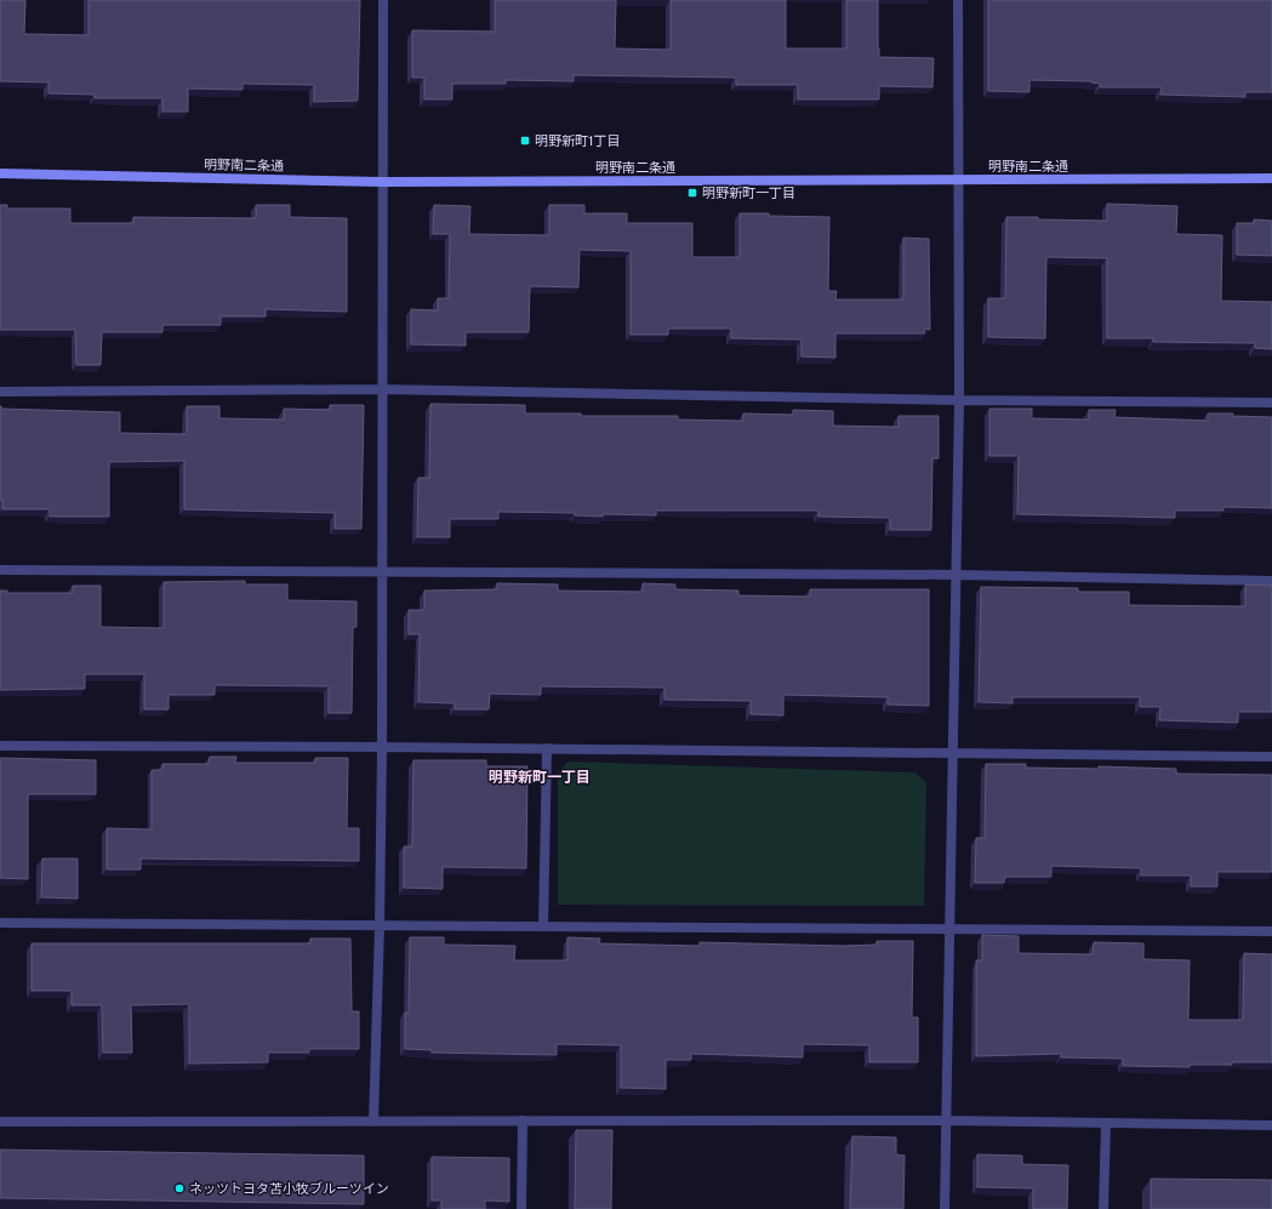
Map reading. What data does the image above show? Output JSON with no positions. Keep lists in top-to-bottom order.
{
  "streets": {
    "street": ["明野南二条通"]
  },
  "districts": ["明野新町一丁目"],
  "places": {
    "transit": ["明野新町1丁目", "明野新町一丁目"],
    "other": ["ネッツトヨタ苫小牧ブルーツイン"]
  }
}
